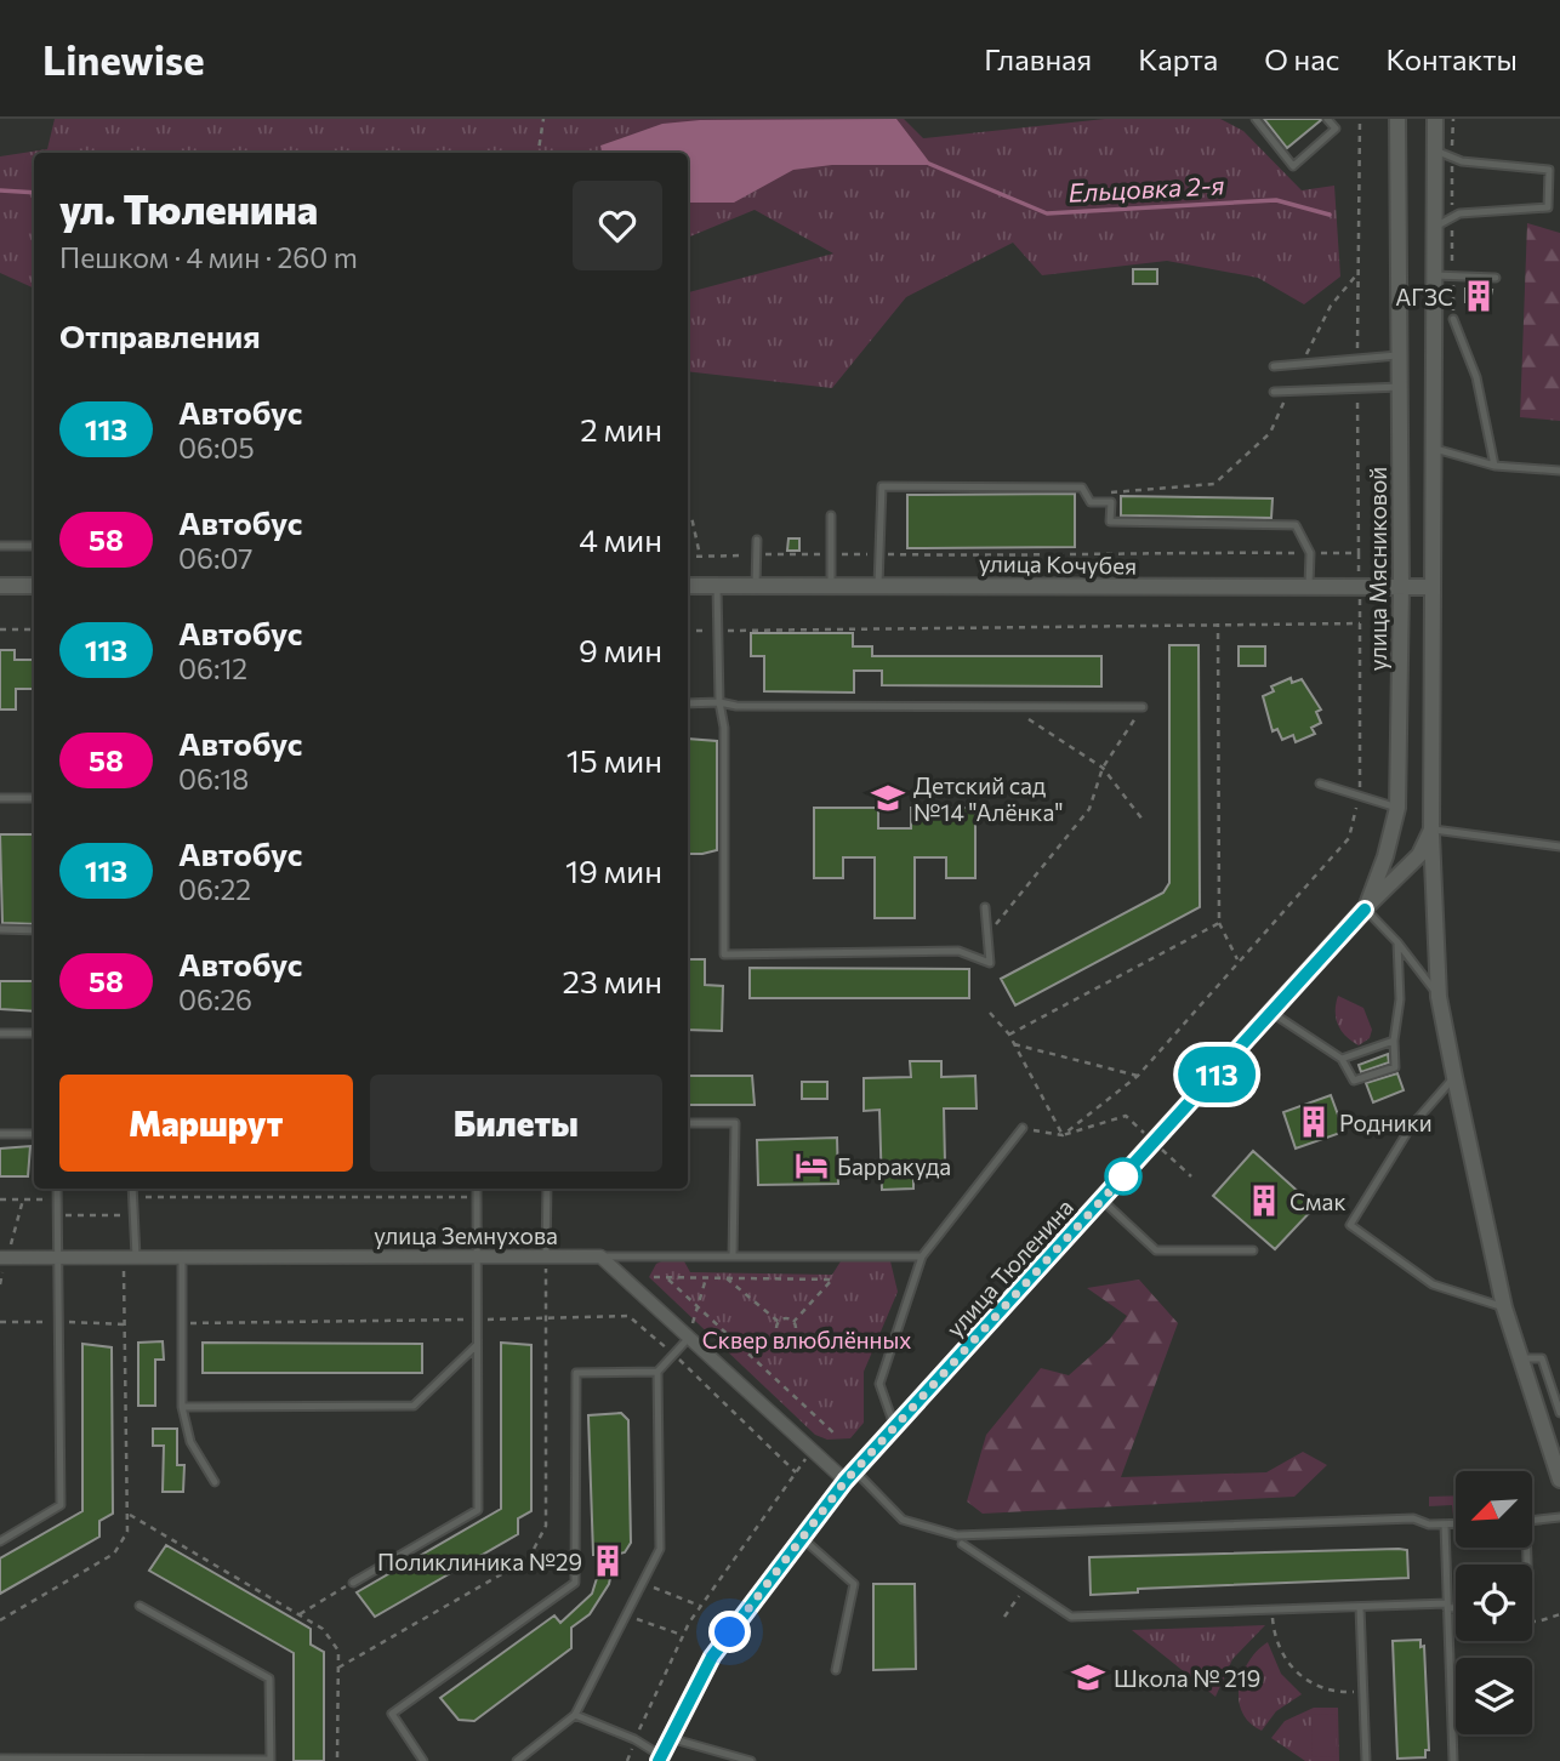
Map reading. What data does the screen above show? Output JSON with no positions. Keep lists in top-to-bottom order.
{
  "streets": {
    "street": [
      "улица Кочубея",
      "улица Мясниковой",
      "улица Земнухова",
      "улица Тюленина"
    ]
  },
  "crossings": [
    ["улица Кочубея", "улица Мясниковой"],
    ["улица Мясниковой", "улица Тюленина"]
  ],
  "water": ["Ельцовка 2-я"],
  "parks": ["Сквер влюблённых"],
  "places": {
    "building": [
      "АГЗС",
      "Родники",
      "Смак",
      "Поликлиника №29"
    ],
    "school or university": ["Детский сад №14 \"Алёнка\"", "Школа № 219"],
    "hotel": ["Барракуда"]
  },
  "lines": ["bus line 113"],
  "north": "bottom left",
  "page": {
    "header": "Linewise",
    "nav": [
      "Главная",
      "Карта",
      "О нас",
      "Контакты"
    ],
    "on_map": "113",
    "heading": [
      ["ул. Тюленина", "Пешком · 4 мин · 260 m"],
      "Отправления"
    ],
    "list": [
      {
        "mark": "113",
        "name": "Автобус",
        "note": "06:05",
        "value": "2 мин"
      },
      {
        "mark": "58",
        "name": "Автобус",
        "note": "06:07",
        "value": "4 мин"
      },
      {
        "mark": "113",
        "name": "Автобус",
        "note": "06:12",
        "value": "9 мин"
      },
      {
        "mark": "58",
        "name": "Автобус",
        "note": "06:18",
        "value": "15 мин"
      },
      {
        "mark": "113",
        "name": "Автобус",
        "note": "06:22",
        "value": "19 мин"
      },
      {
        "mark": "58",
        "name": "Автобус",
        "note": "06:26",
        "value": "23 мин"
      }
    ],
    "buttons": ["Маршрут", "Билеты"]
  }
}
